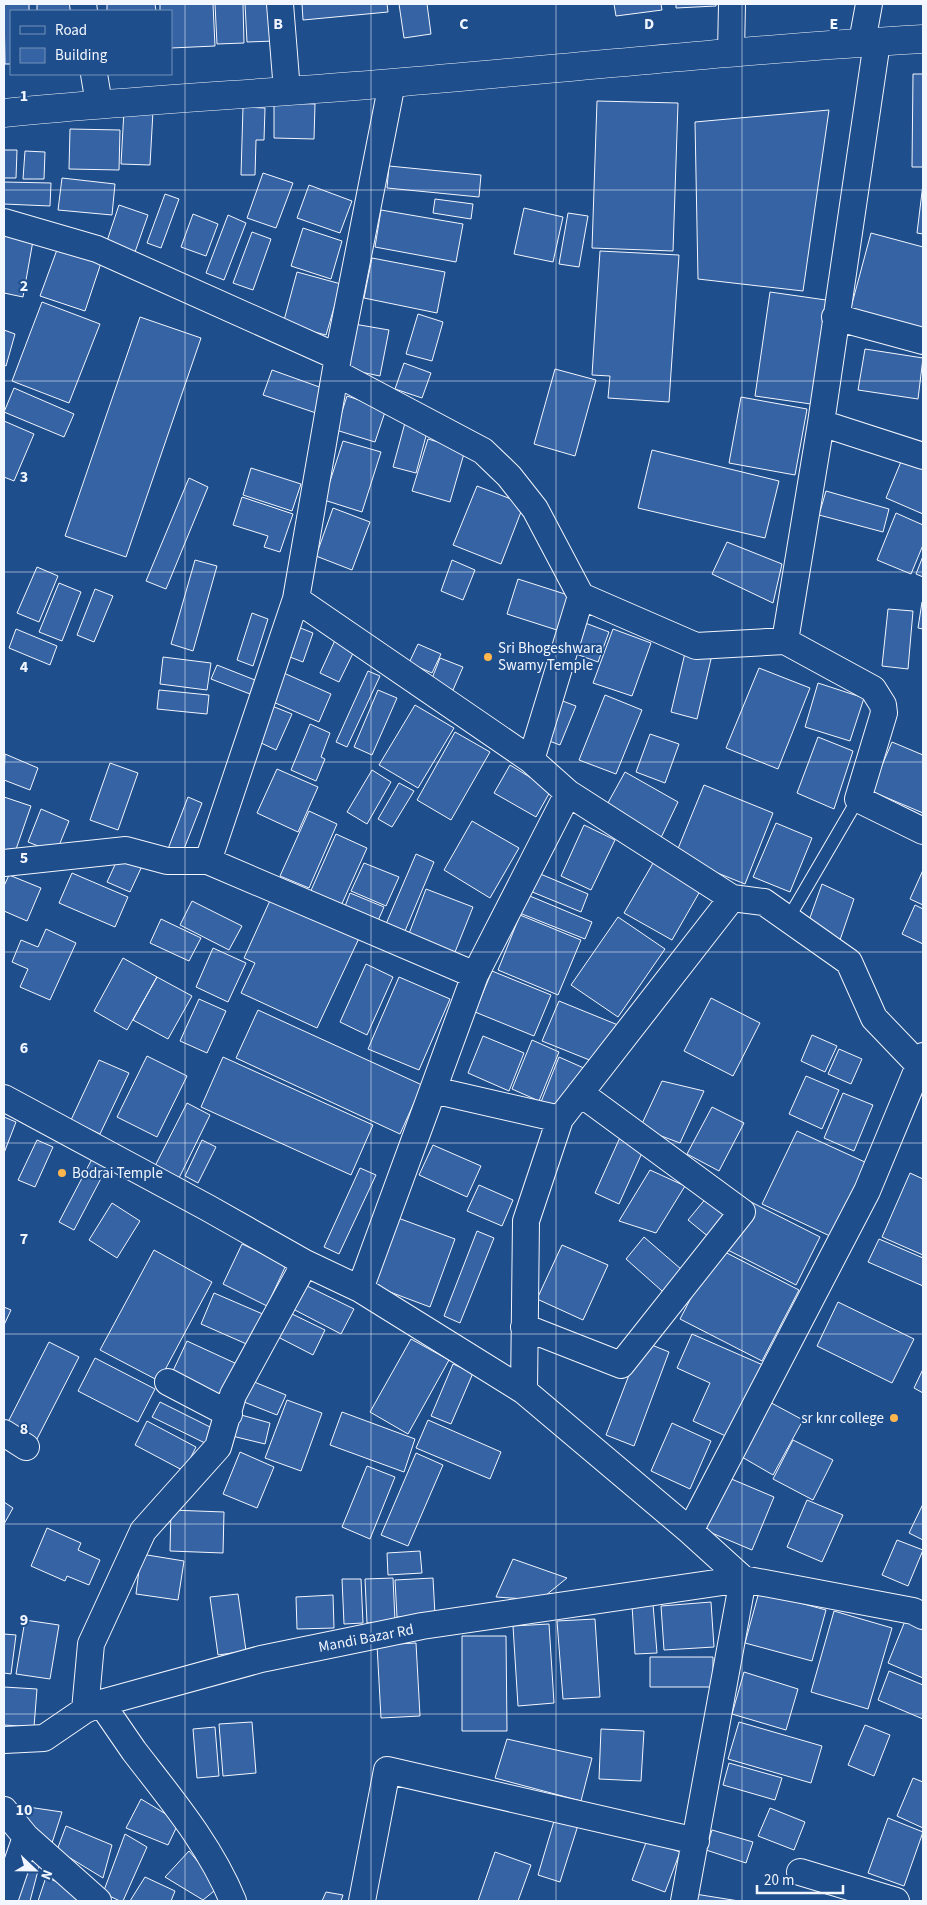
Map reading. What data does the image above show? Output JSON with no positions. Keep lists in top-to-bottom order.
{
  "streets": {
    "street": ["Mandi Bazar Rd"]
  },
  "places": ["Sri Bhogeshwara Swamy Temple", "Bodrai Temple", "sr knr college"],
  "legend": ["Road", "Building"],
  "scale_bar": "20 m",
  "north": "right",
  "grid": {
    "columns": [
      "B",
      "C",
      "D",
      "E"
    ],
    "rows": [
      "1",
      "2",
      "3",
      "4",
      "5",
      "6",
      "7",
      "8",
      "9",
      "10"
    ]
  }
}
